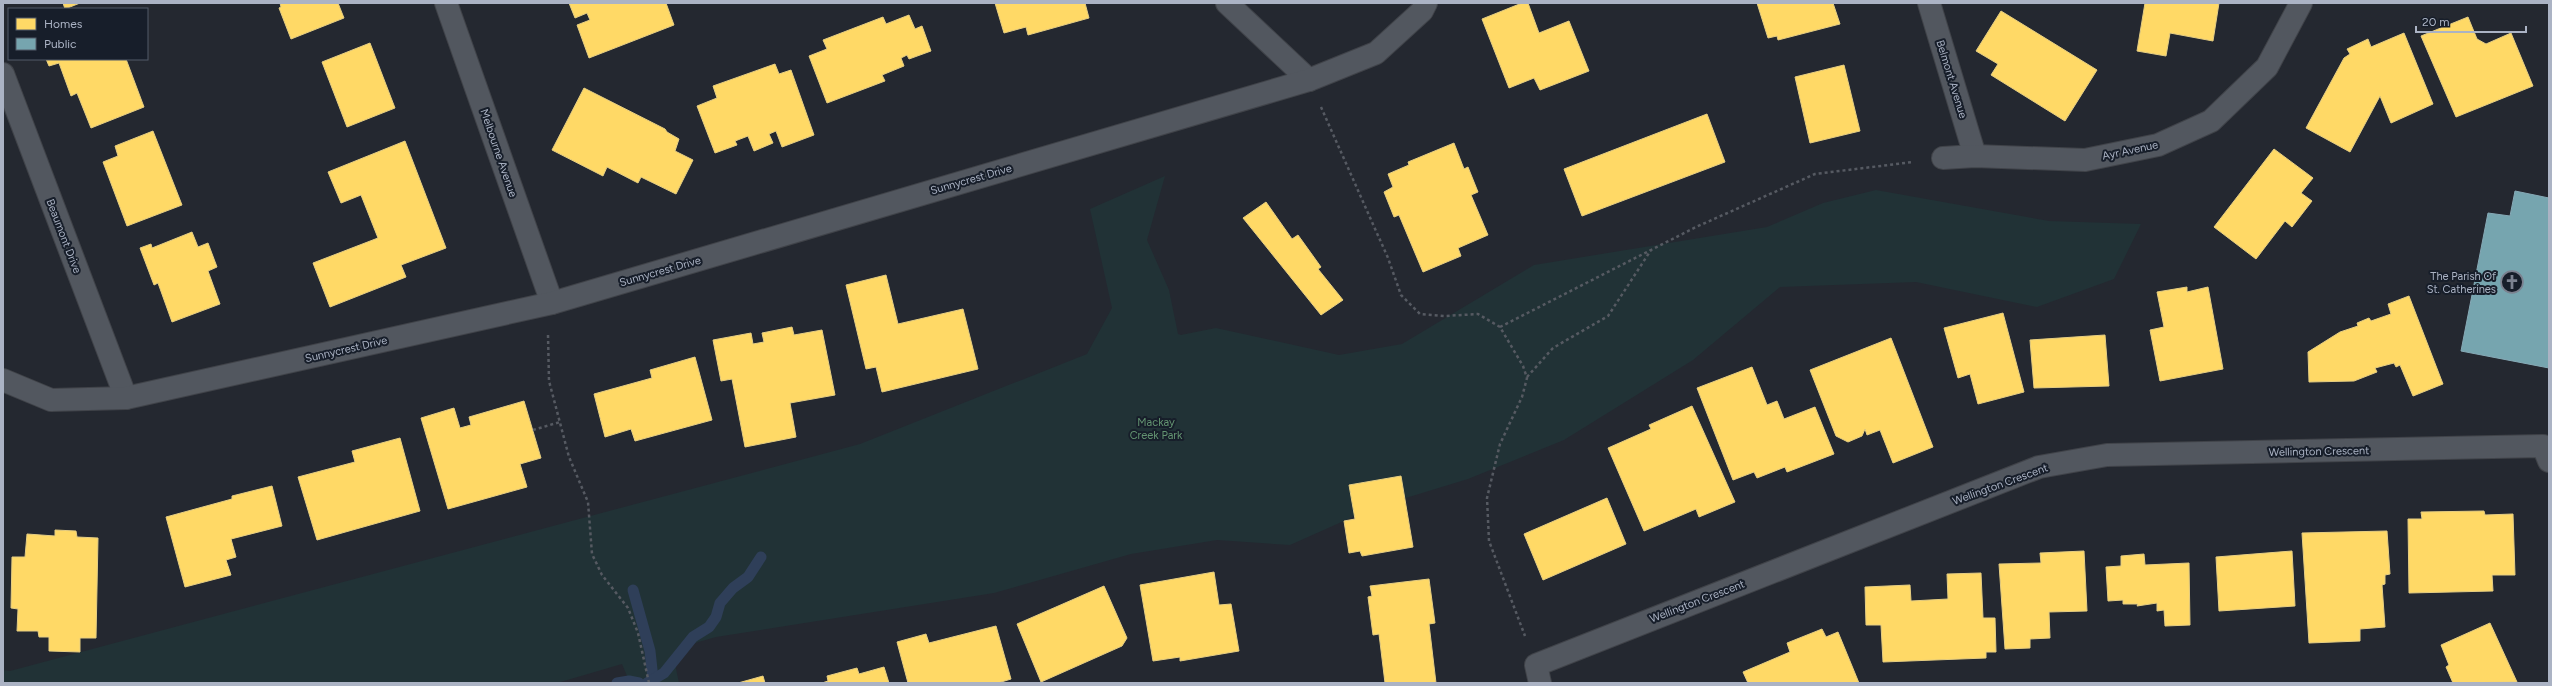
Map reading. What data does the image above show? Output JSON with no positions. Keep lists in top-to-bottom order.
{
  "streets": {
    "street": [
      "Belmont Avenue",
      "Ayr Avenue",
      "Melbourne Avenue",
      "Sunnycrest Drive",
      "Beaumont Drive",
      "Wellington Crescent"
    ]
  },
  "crossings": [
    ["Belmont Avenue", "Ayr Avenue"],
    ["Melbourne Avenue", "Sunnycrest Drive"],
    ["Sunnycrest Drive", "Beaumont Drive"]
  ],
  "parks": ["Mackay Creek Park"],
  "places": {
    "church": ["The Parish Of St. Catherines"]
  },
  "legend": ["Homes", "Public"],
  "scale_bar": "20 m"
}
